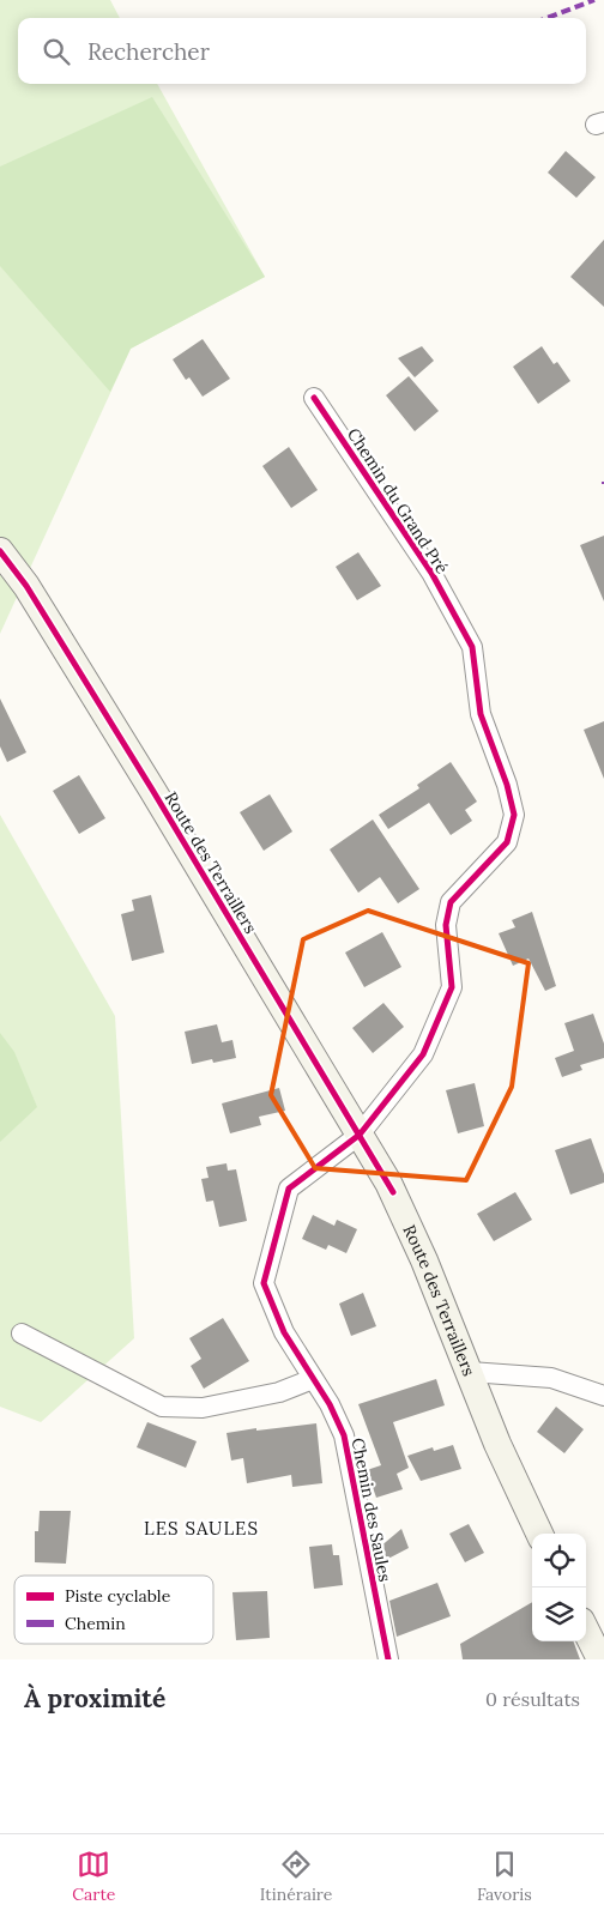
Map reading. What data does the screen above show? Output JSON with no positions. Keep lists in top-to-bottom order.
{
  "streets": {
    "street": ["Chemin du Grand Pré", "Route des Terraillers", "Chemin des Saules"]
  },
  "crossings": [
    ["Chemin du Grand Pré", "Route des Terraillers"],
    ["Chemin du Grand Pré", "Chemin des Saules"],
    ["Route des Terraillers", "Chemin des Saules"]
  ],
  "districts": ["LES SAULES"],
  "legend": ["Piste cyclable", "Chemin"],
  "page": {
    "search": "Rechercher",
    "heading": ["À proximité", "0 résultats"],
    "nav": ["Carte", "Itinéraire", "Favoris"]
  }
}
